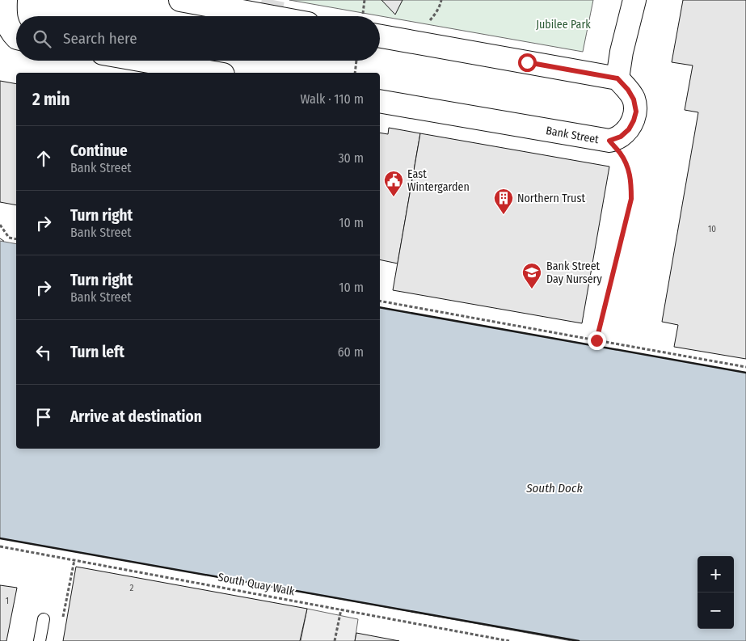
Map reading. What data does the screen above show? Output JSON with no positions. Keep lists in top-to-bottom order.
{
  "streets": {
    "street": ["Bank Street"],
    "path": ["South Quay Walk"]
  },
  "water": ["South Dock"],
  "parks": ["Jubilee Park"],
  "places": {
    "public building": ["East Wintergarden"],
    "building": ["Northern Trust"],
    "school or university": ["Bank Street Day Nursery"]
  },
  "house_numbers": ["10", "2", "1"],
  "page": {
    "search": "Search here",
    "heading": ["2 min", "Walk · 110 m"],
    "list": [
      ["Continue", "Bank Street", "30 m"],
      ["Turn right", "Bank Street", "10 m"],
      ["Turn right", "Bank Street", "10 m"],
      ["Turn left", "60 m"],
      "Arrive at destination"
    ],
    "map_buttons": ["+", "−"]
  }
}
